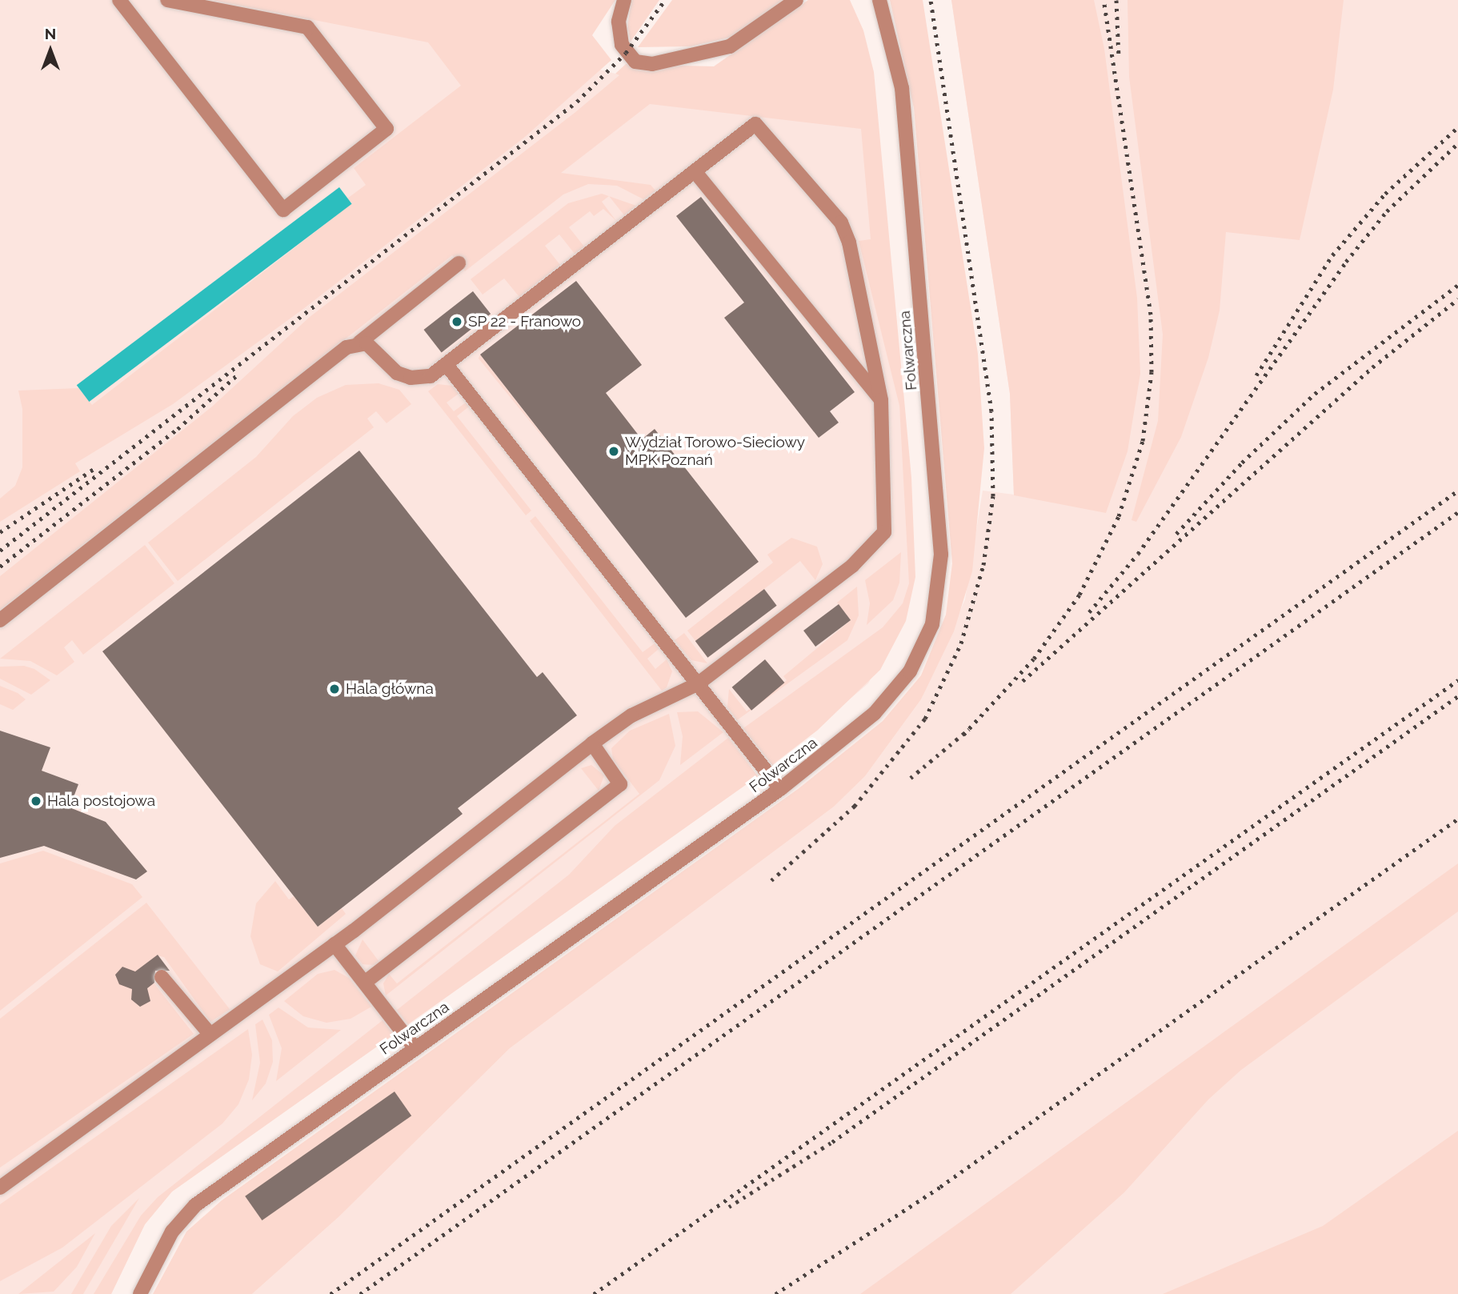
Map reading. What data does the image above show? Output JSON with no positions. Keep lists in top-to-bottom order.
{
  "streets": {
    "street": ["Folwarczna"]
  },
  "places": [
    "SP 22 - Franowo",
    "Wydział Torowo-Sieciowy MPK Poznań",
    "Hala główna",
    "Hala postojowa"
  ],
  "north": "top"
}
